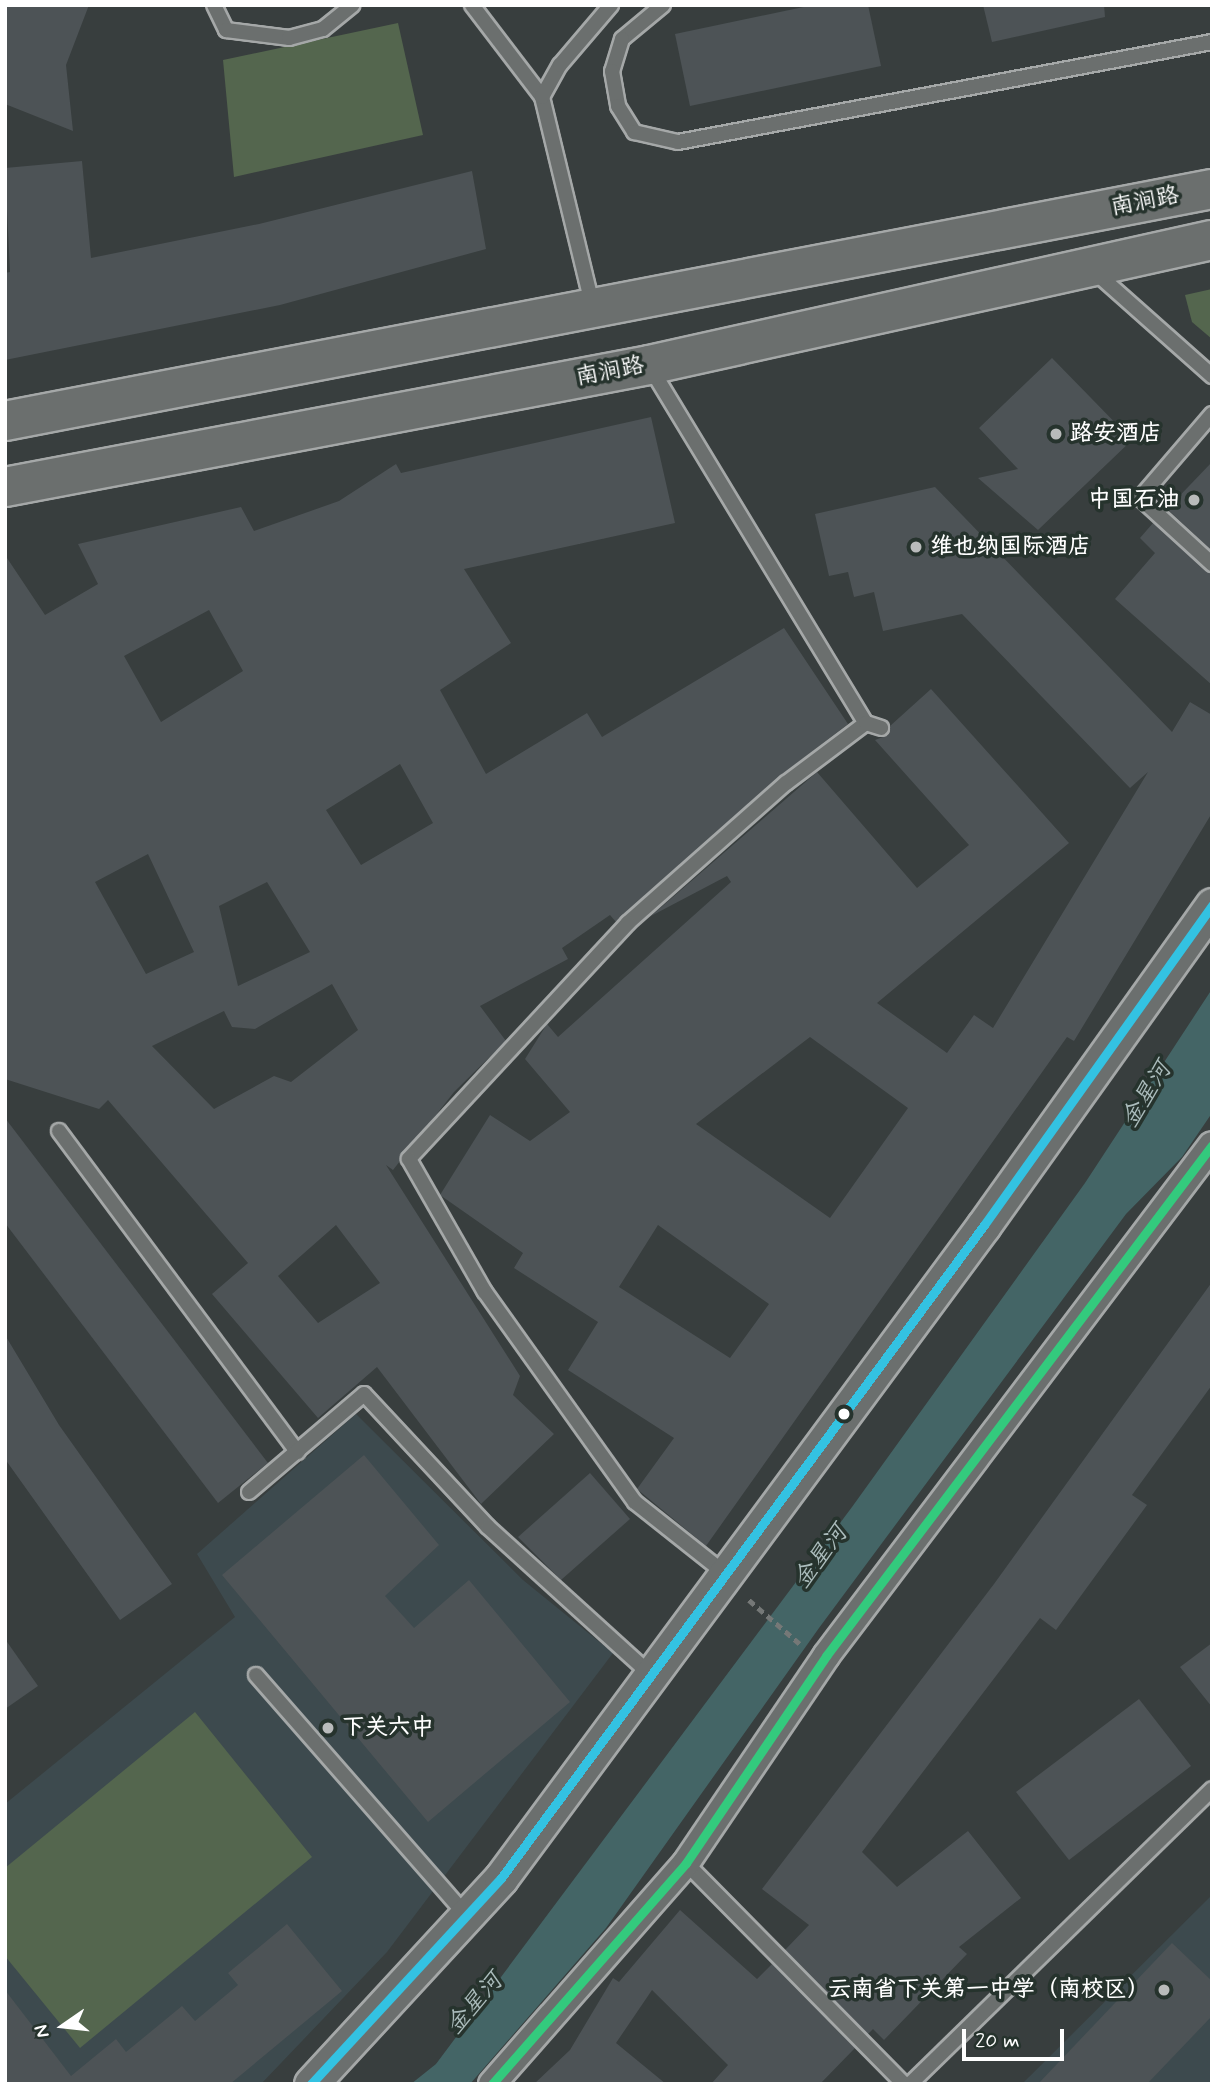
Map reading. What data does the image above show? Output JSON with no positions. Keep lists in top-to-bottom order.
{
  "streets": {
    "highway": ["南涧路"]
  },
  "water": ["金星河"],
  "places": [
    "路安酒店",
    "中国石油",
    "维也纳国际酒店",
    "下关六中",
    "云南省下关第一中学（南校区）"
  ],
  "scale_bar": "20 m",
  "north": "left"
}
